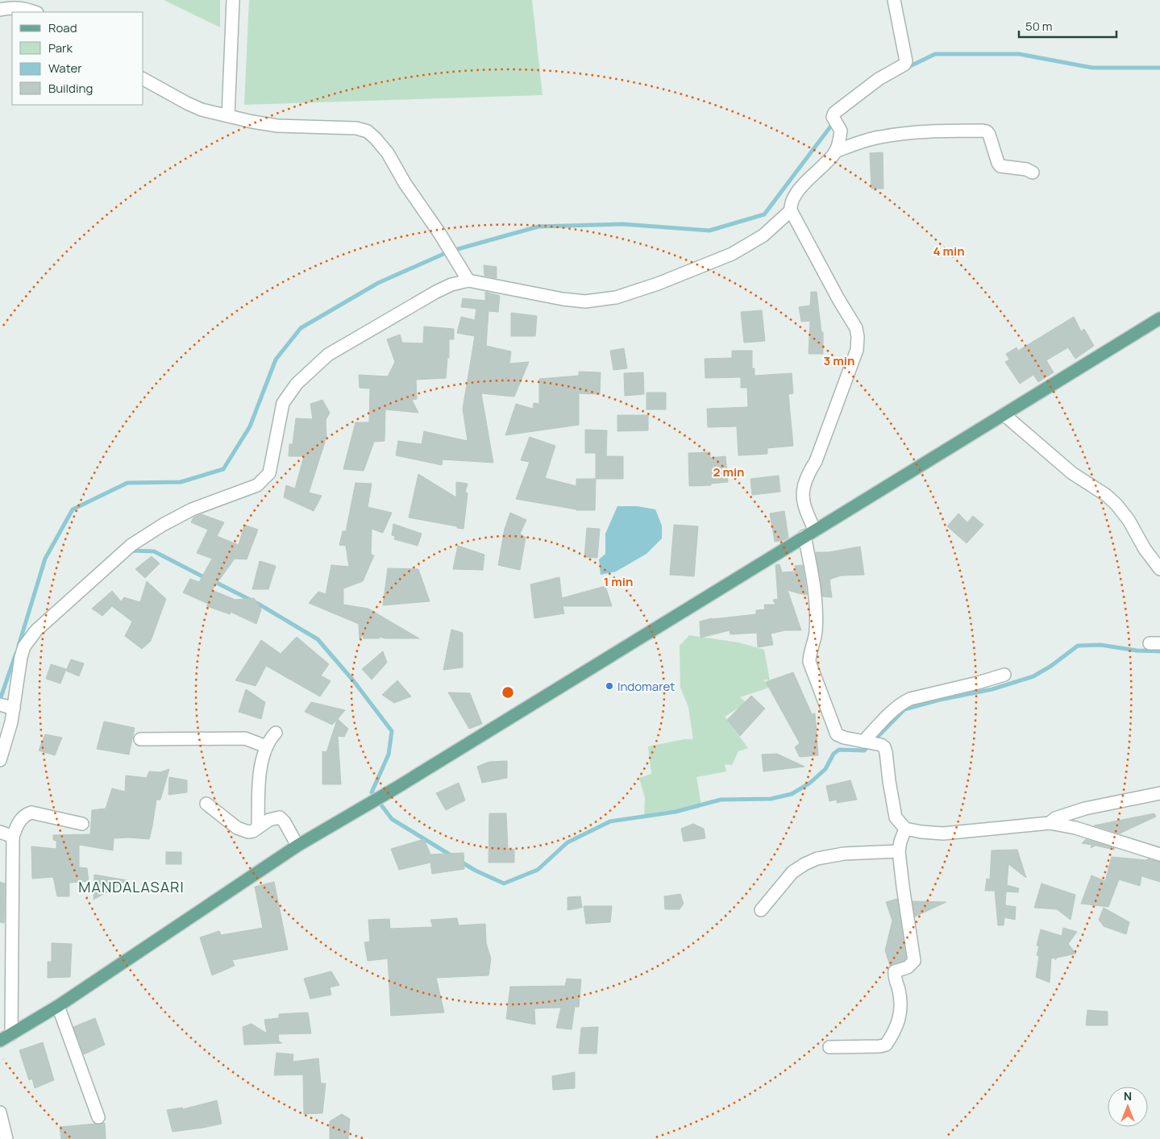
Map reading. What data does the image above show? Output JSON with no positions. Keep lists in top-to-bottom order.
{
  "districts": ["MANDALASARI"],
  "places": ["Indomaret"],
  "legend": [
    "Road",
    "Park",
    "Water",
    "Building"
  ],
  "scale_bar": "50 m",
  "north": "top",
  "rings": [
    "4 min",
    "3 min",
    "2 min",
    "1 min"
  ]
}
